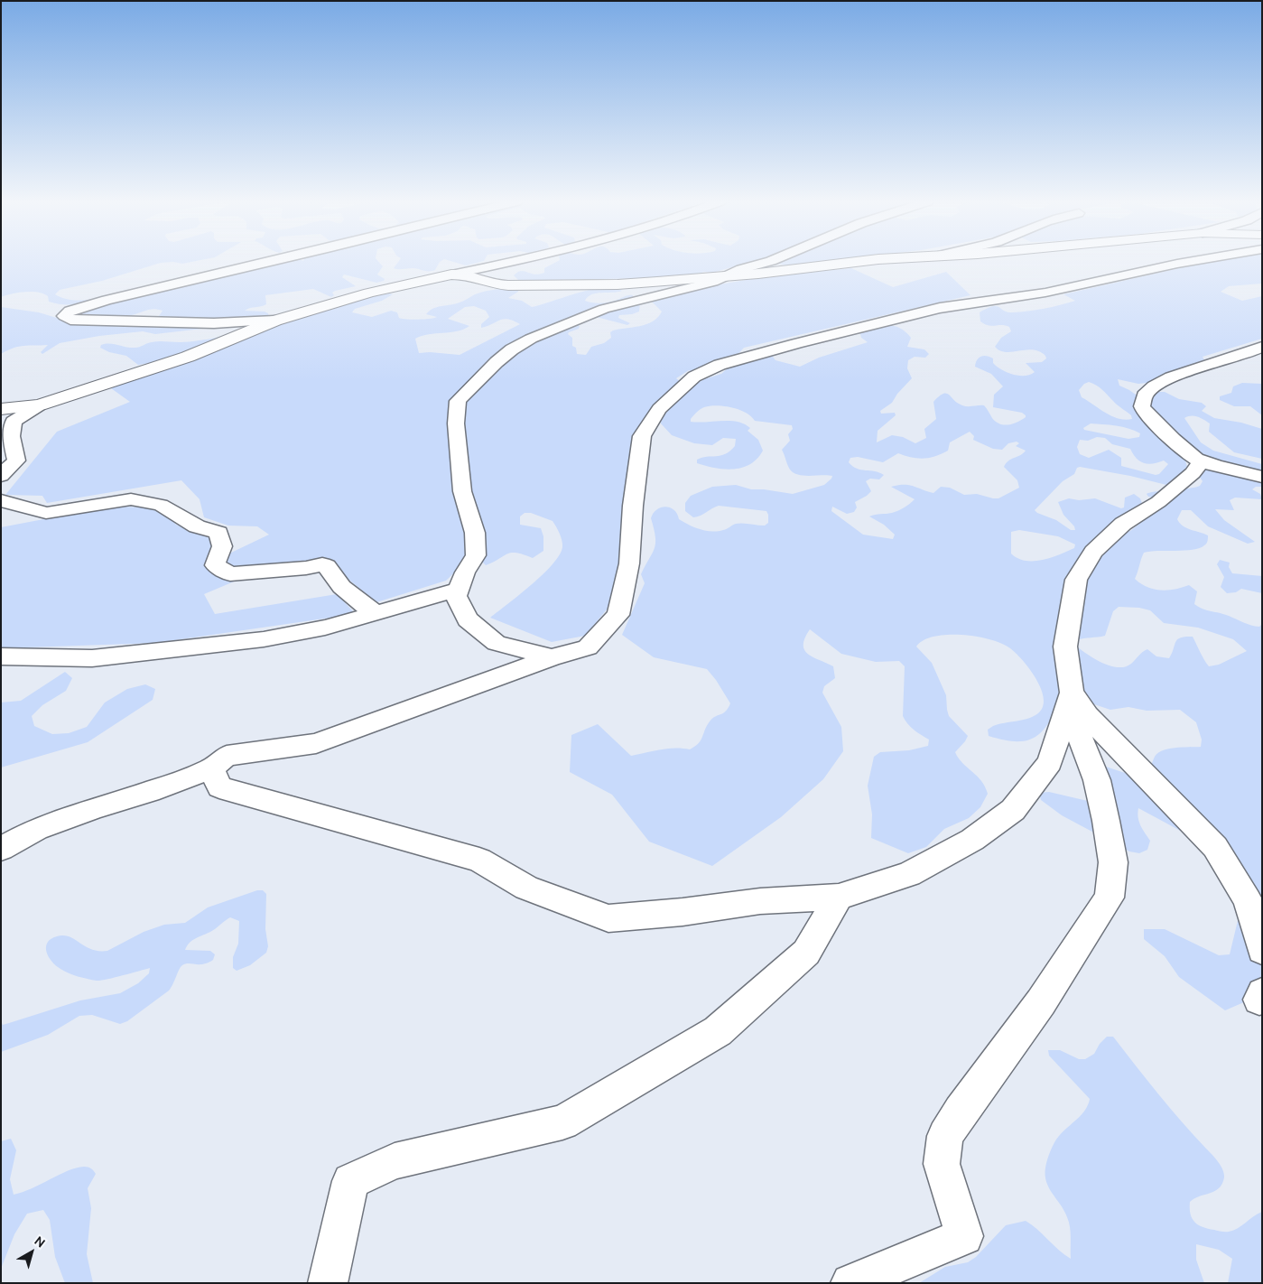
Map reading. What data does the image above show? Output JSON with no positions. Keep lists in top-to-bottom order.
{
  "north": "top right"
}
